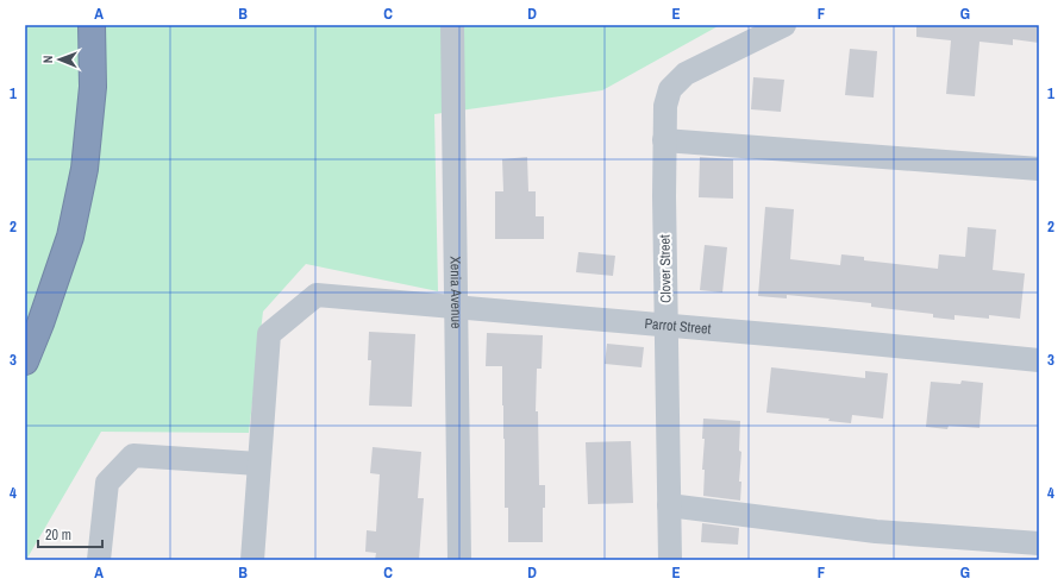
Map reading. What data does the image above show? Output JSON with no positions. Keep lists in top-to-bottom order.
{
  "streets": {
    "street": ["Clover Street", "Xenia Avenue", "Parrot Street"]
  },
  "crossings": [
    ["Clover Street", "Parrot Street"],
    ["Xenia Avenue", "Parrot Street"]
  ],
  "scale_bar": "20 m",
  "north": "left",
  "grid": {
    "columns": [
      "A",
      "B",
      "C",
      "D",
      "E",
      "F",
      "G"
    ],
    "rows": [
      "1",
      "2",
      "3",
      "4"
    ]
  }
}
